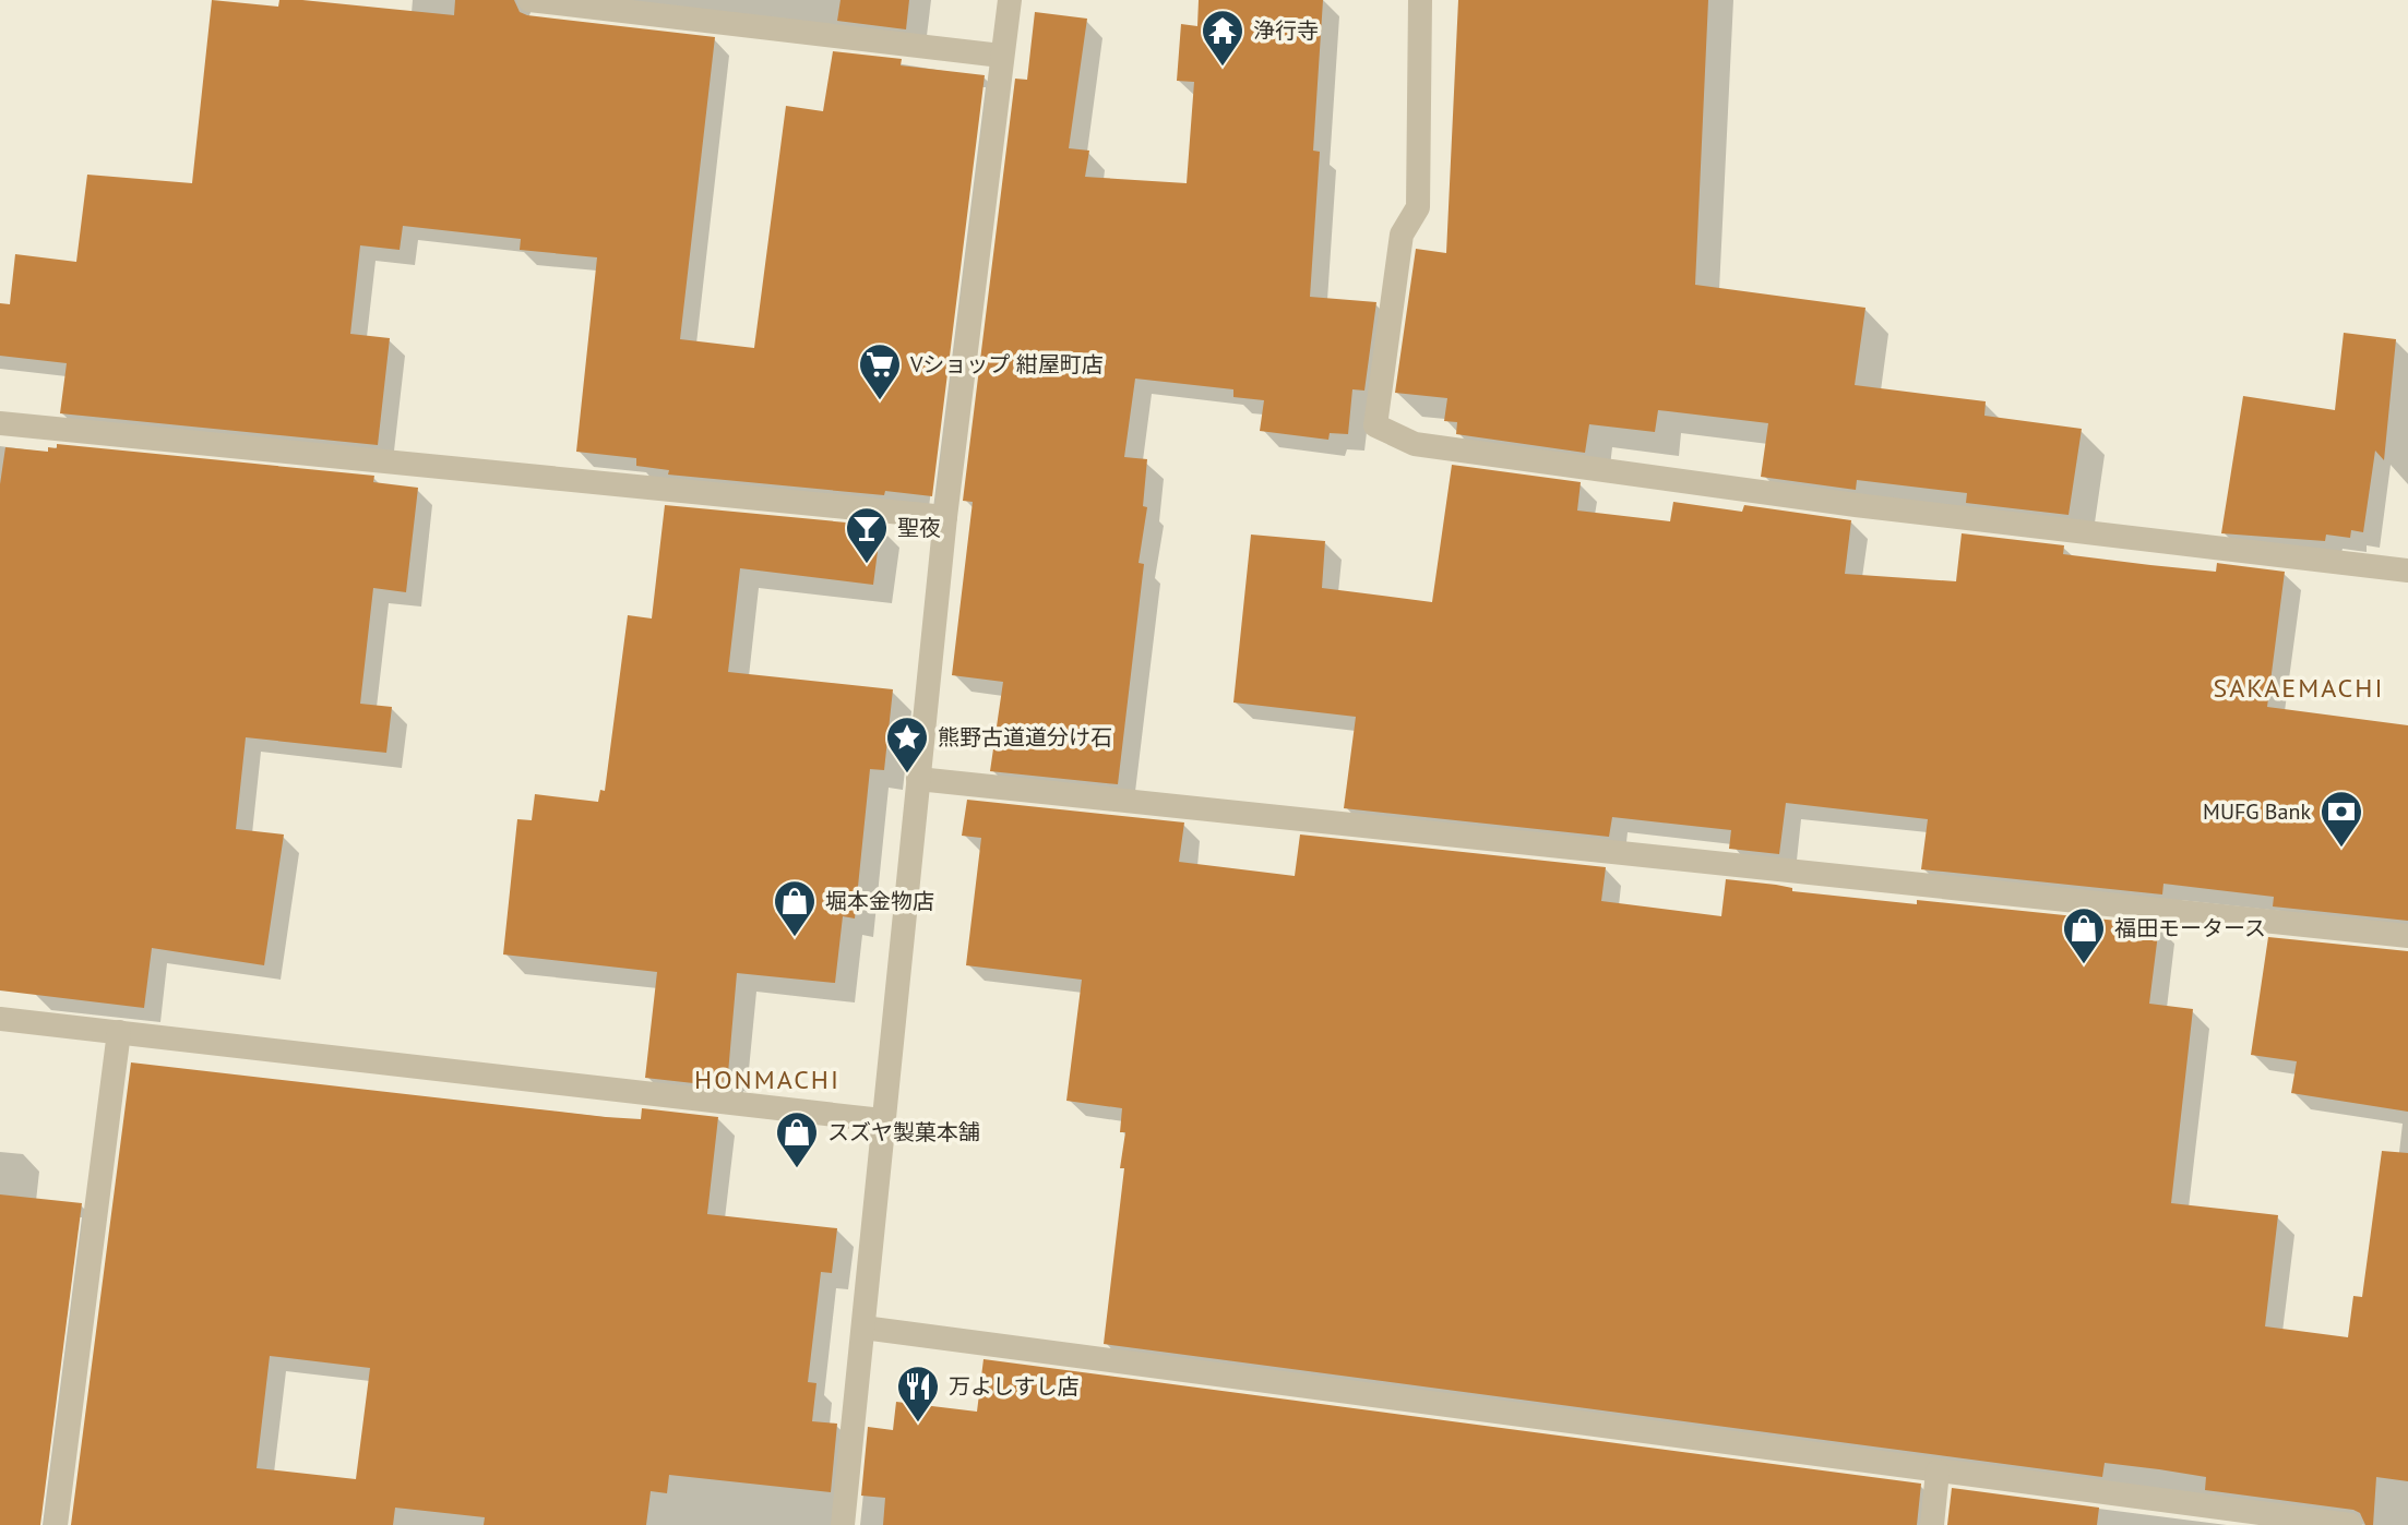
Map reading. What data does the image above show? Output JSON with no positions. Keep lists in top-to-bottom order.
{
  "districts": ["SAKAEMACHI", "HONMACHI"],
  "places": {
    "temple": ["浄行寺"],
    "supermarket": ["Vショップ 紺屋町店"],
    "bar": ["聖夜"],
    "place": ["熊野古道道分け石"],
    "bank": ["MUFG Bank"],
    "shop": ["堀本金物店", "福田モータース", "スズヤ製菓本舗"],
    "restaurant": ["万よしすし店"]
  }
}
